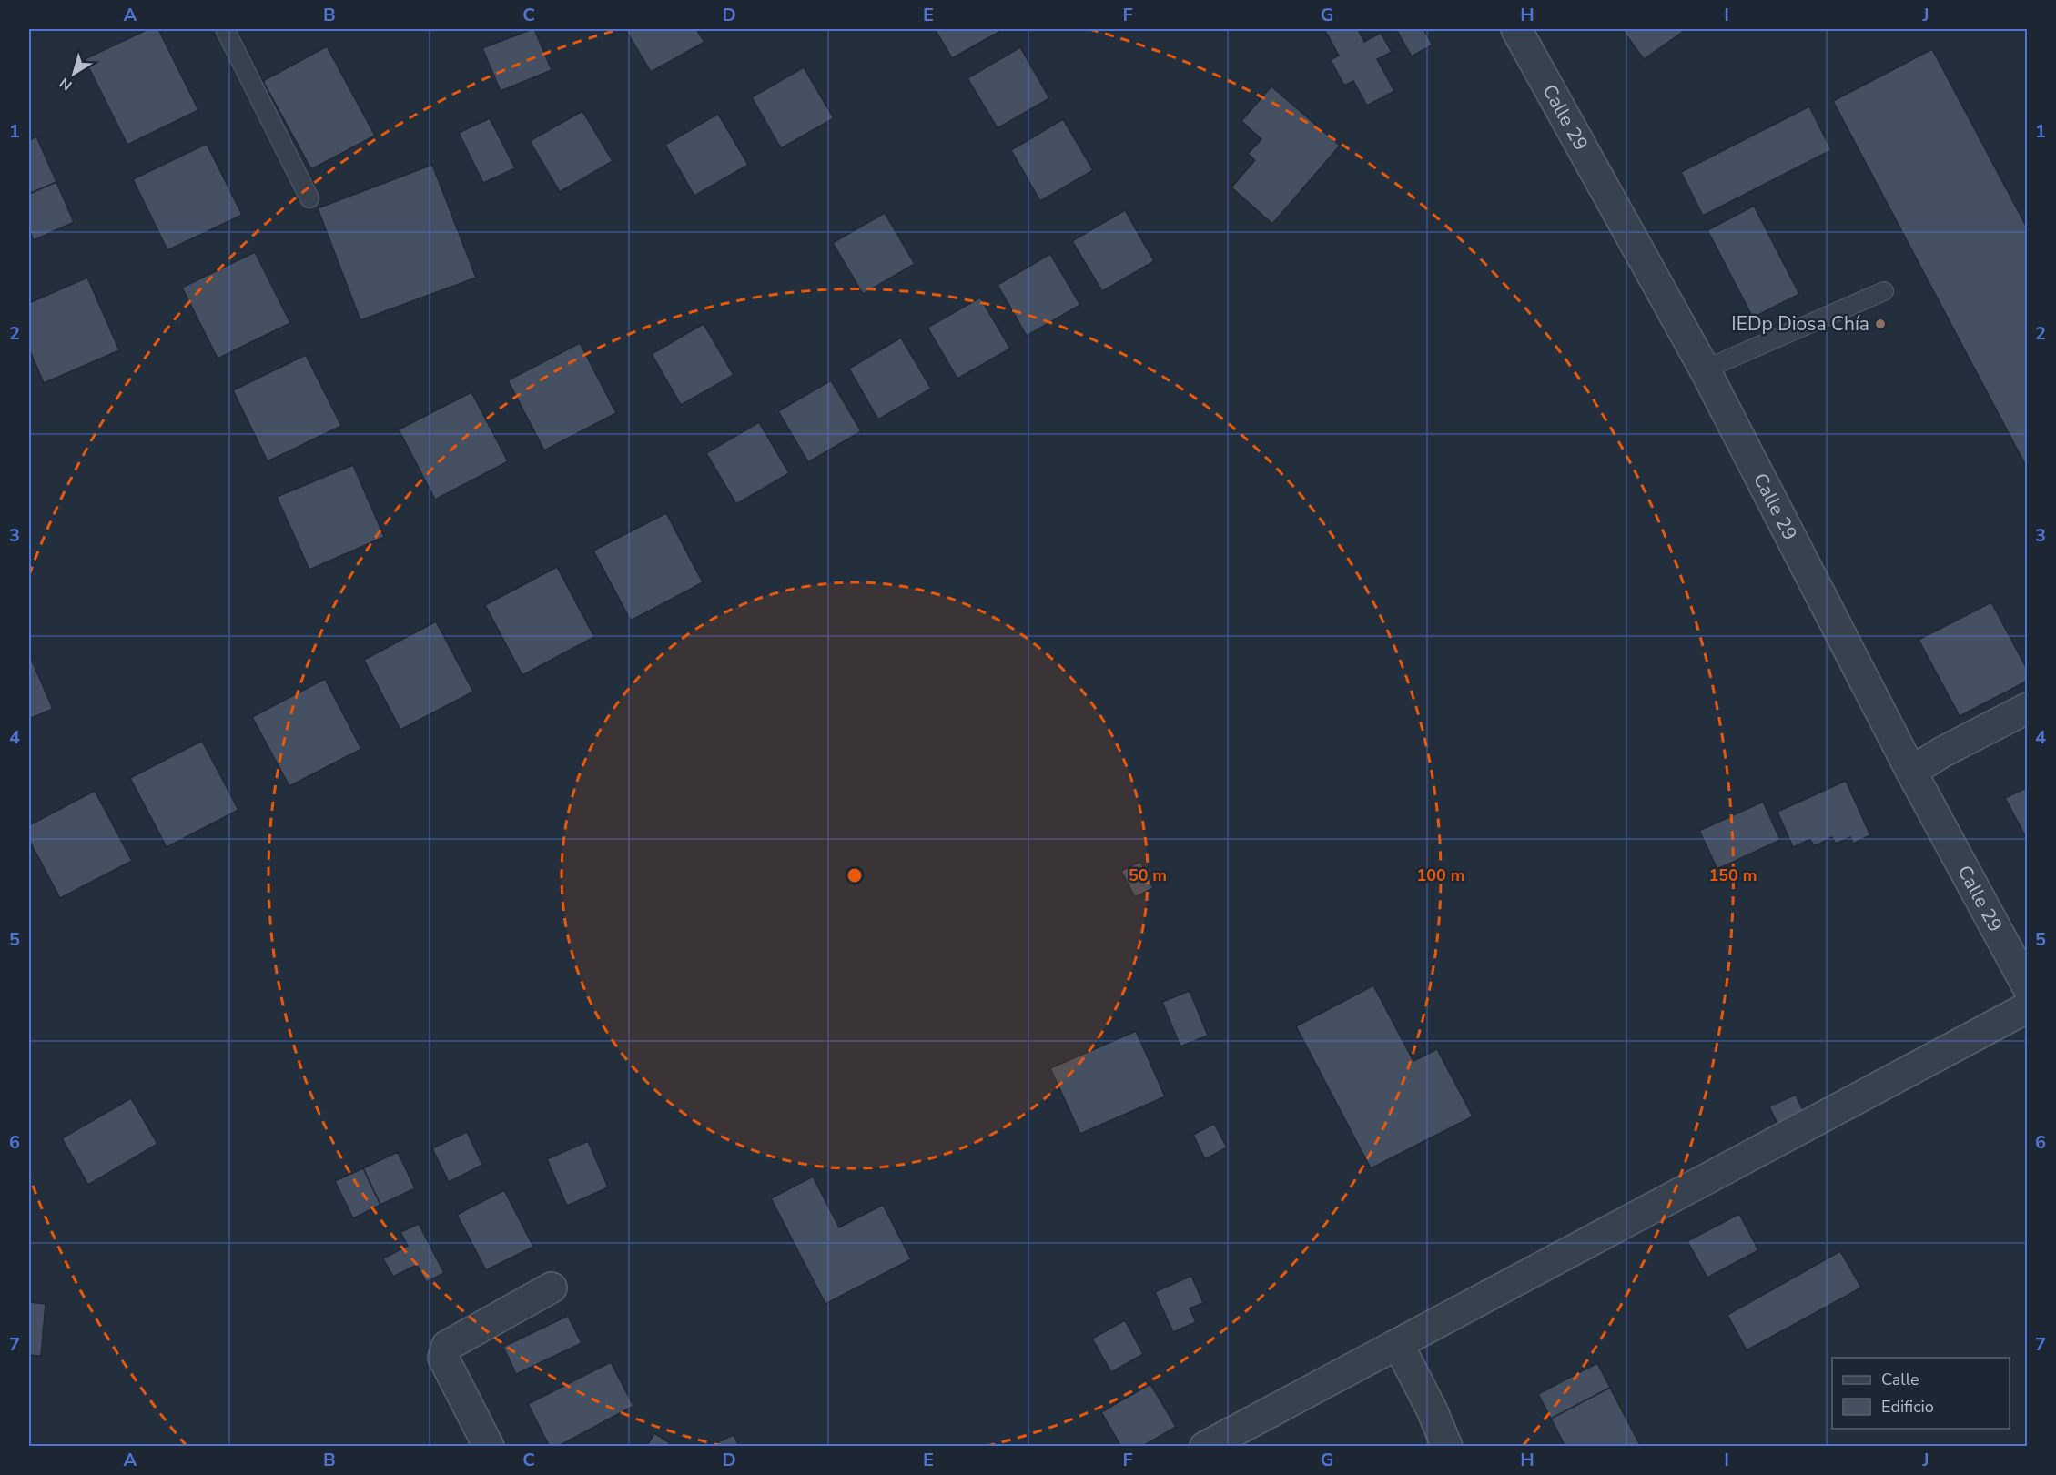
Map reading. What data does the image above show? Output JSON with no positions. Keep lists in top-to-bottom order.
{
  "streets": {
    "street": ["Calle 29"]
  },
  "places": ["IEDp Diosa Chía"],
  "legend": ["Calle", "Edificio"],
  "north": "bottom left",
  "grid": {
    "columns": [
      "A",
      "B",
      "C",
      "D",
      "E",
      "F",
      "G",
      "H",
      "I",
      "J"
    ],
    "rows": [
      "1",
      "2",
      "3",
      "4",
      "5",
      "6",
      "7"
    ]
  },
  "rings": ["50 m", "100 m", "150 m"]
}
